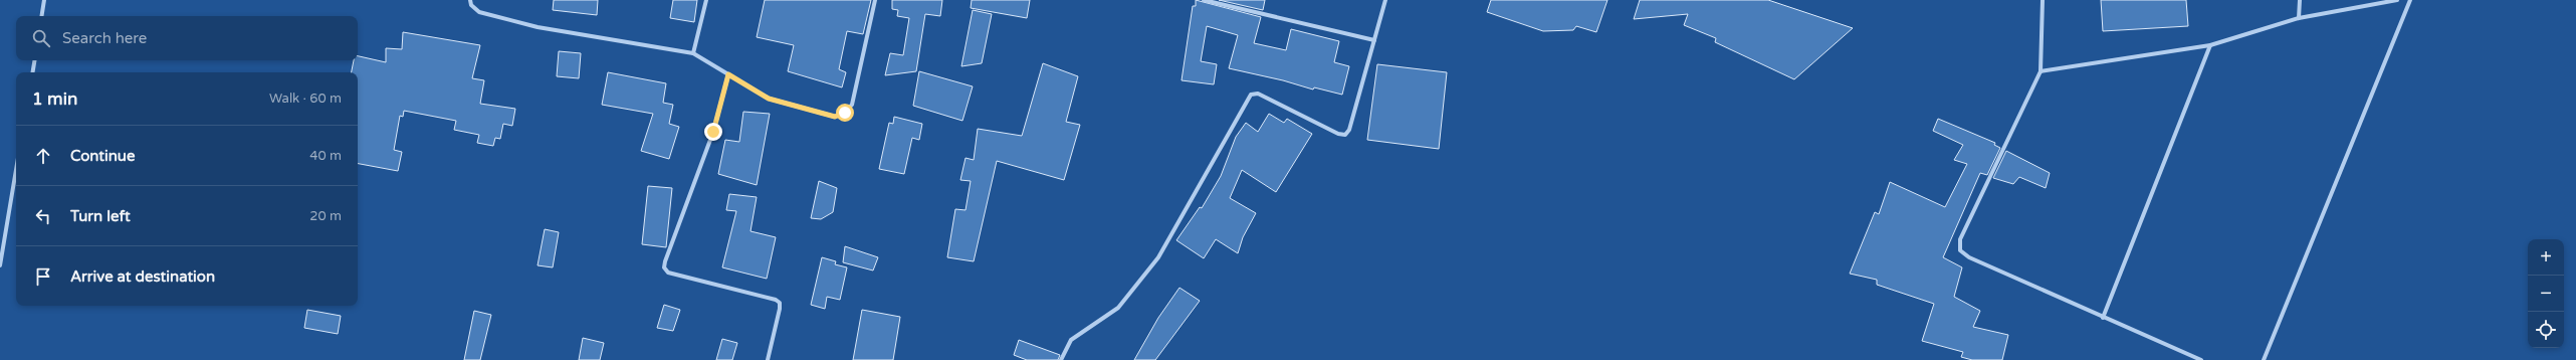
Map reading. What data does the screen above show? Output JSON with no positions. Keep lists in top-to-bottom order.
{
  "page": {
    "search": "Search here",
    "heading": ["1 min", "Walk · 60 m"],
    "list": [
      ["Continue", "40 m"],
      ["Turn left", "20 m"],
      "Arrive at destination"
    ],
    "map_buttons": ["+", "−"]
  }
}
